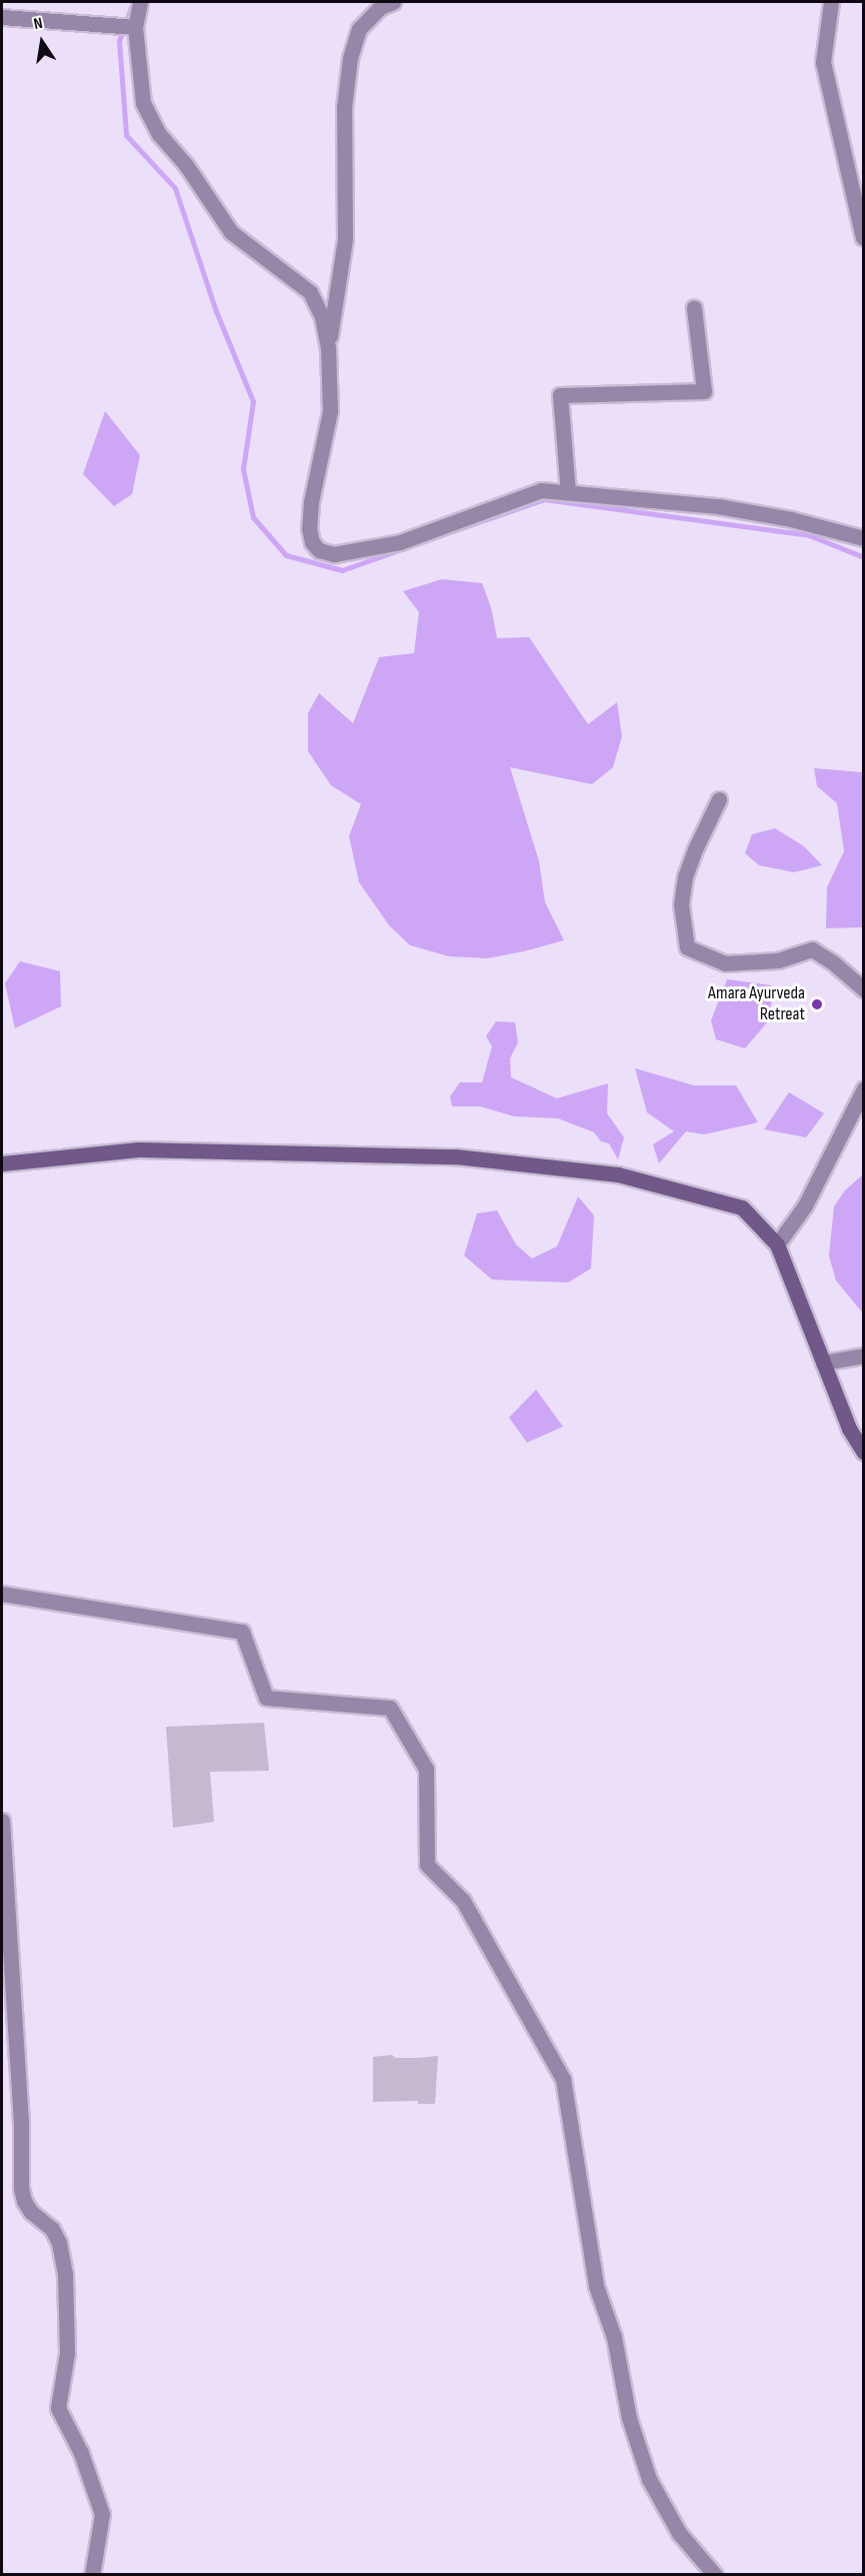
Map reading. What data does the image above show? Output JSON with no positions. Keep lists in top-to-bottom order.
{
  "places": ["Amara Ayurveda Retreat"],
  "north": "top"
}
